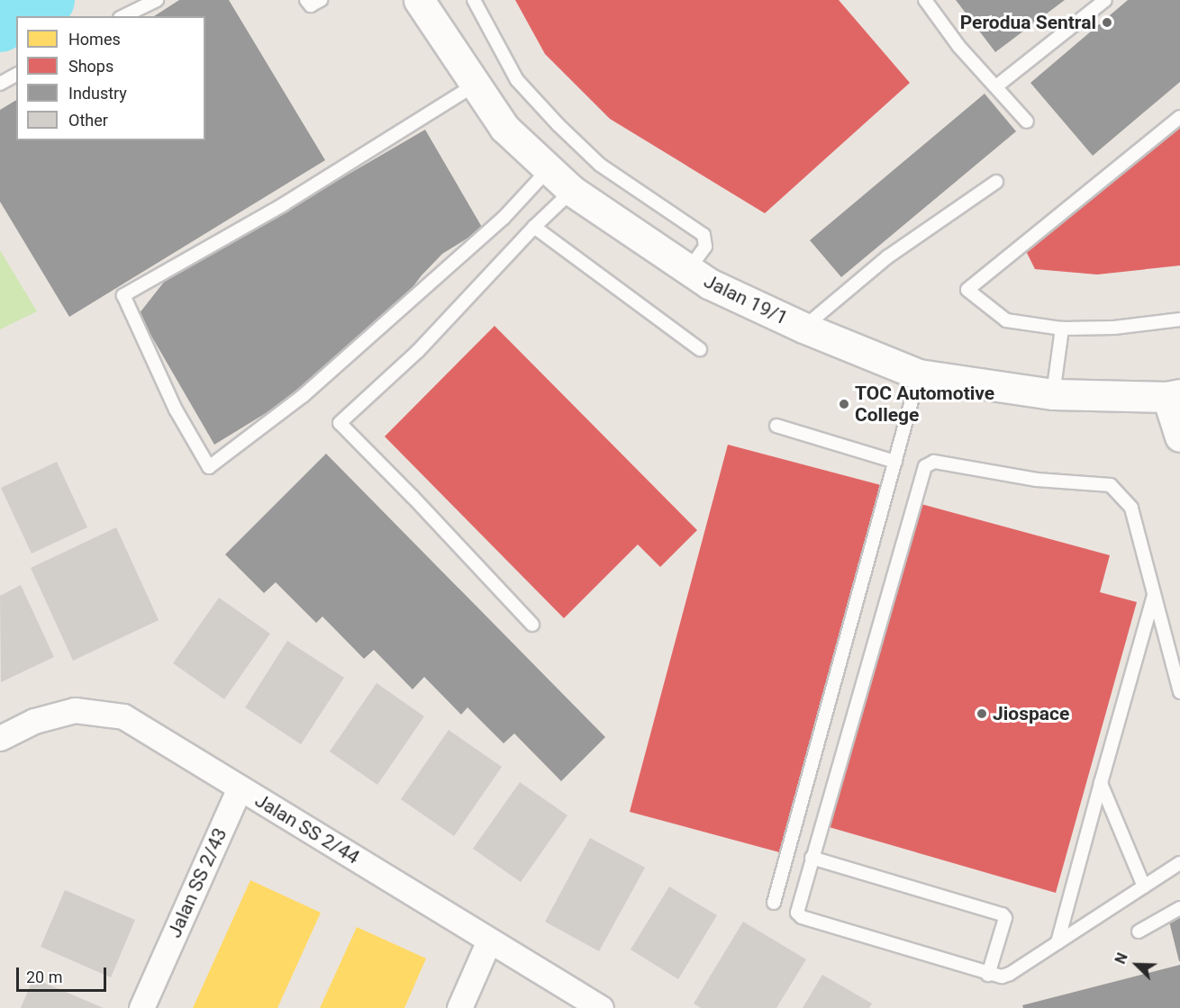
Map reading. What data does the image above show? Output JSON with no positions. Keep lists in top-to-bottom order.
{
  "streets": {
    "main road": ["Jalan 19/1"],
    "street": ["Jalan SS 2/44", "Jalan SS 2/43"]
  },
  "crossings": [
    ["Jalan SS 2/44", "Jalan SS 2/43"]
  ],
  "places": ["Perodua Sentral", "TOC Automotive College", "Jiospace"],
  "legend": [
    "Homes",
    "Shops",
    "Industry",
    "Other"
  ],
  "scale_bar": "20 m",
  "north": "top left"
}
